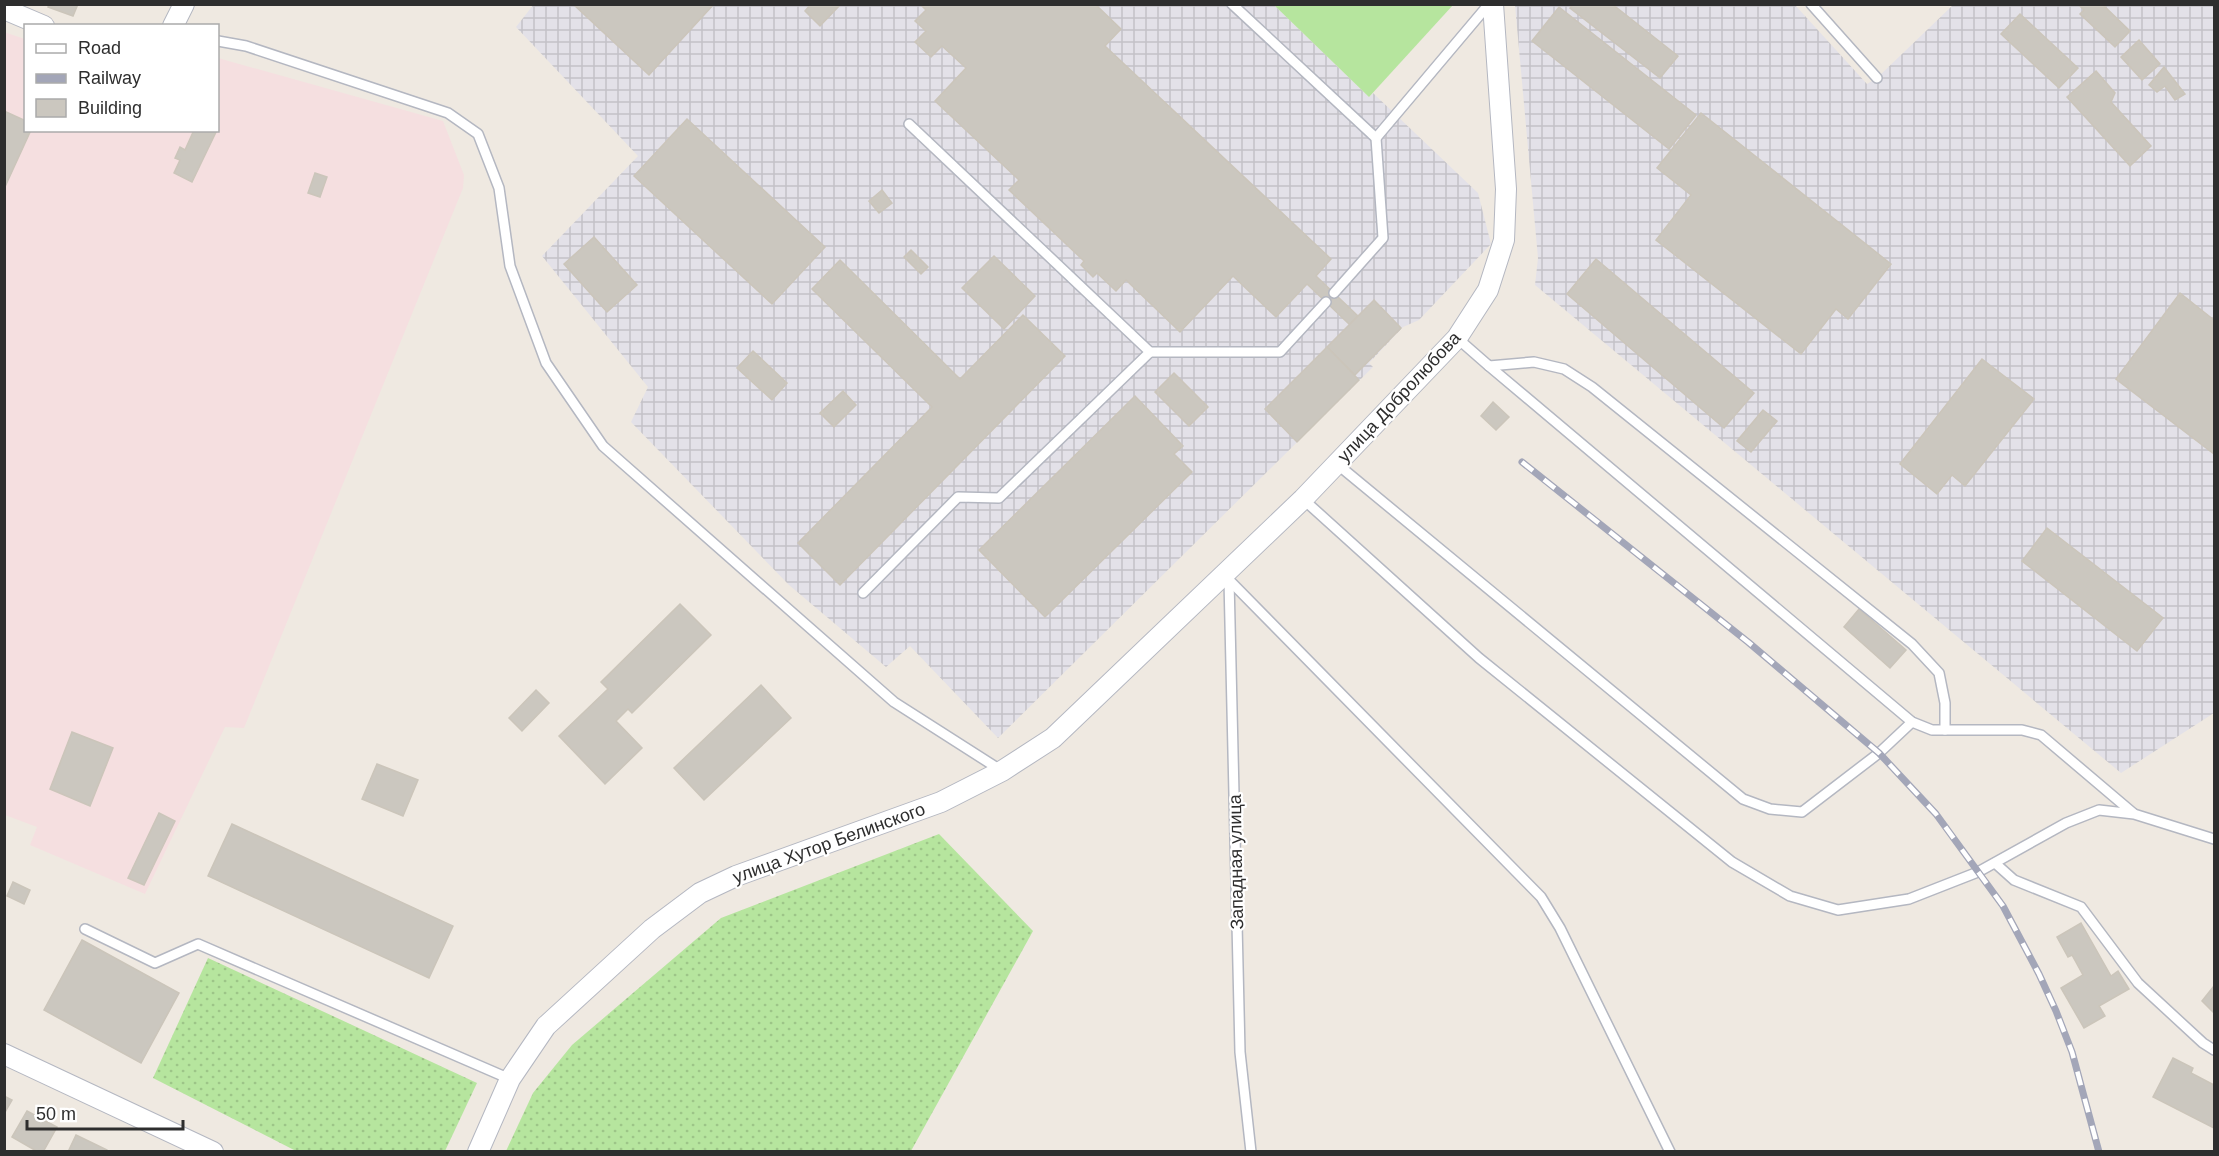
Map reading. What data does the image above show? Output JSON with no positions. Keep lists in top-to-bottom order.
{
  "streets": {
    "street": ["улица Добролюбова", "улица Хутор Белинского"],
    "lane": ["Западная улица"]
  },
  "crossings": [
    ["улица Добролюбова", "улица Хутор Белинского"],
    ["улица Добролюбова", "Западная улица"],
    ["улица Хутор Белинского", "Западная улица"]
  ],
  "legend": ["Road", "Railway", "Building"],
  "scale_bar": "50 m"
}
